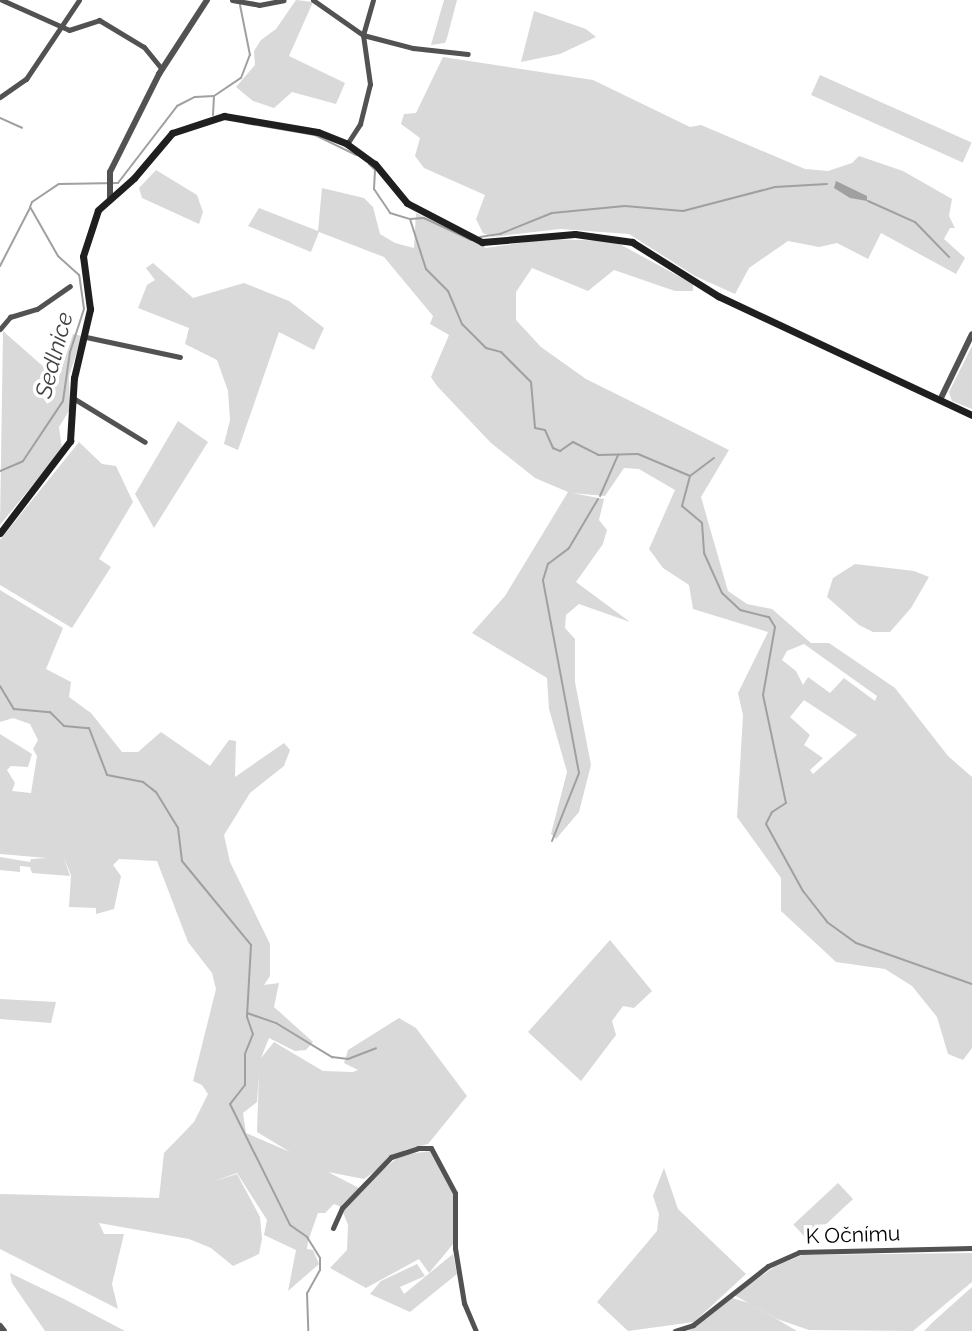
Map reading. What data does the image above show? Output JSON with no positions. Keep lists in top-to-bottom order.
{
  "streets": {
    "street": ["K Očnímu"]
  },
  "water": ["Sedlnice"]
}
